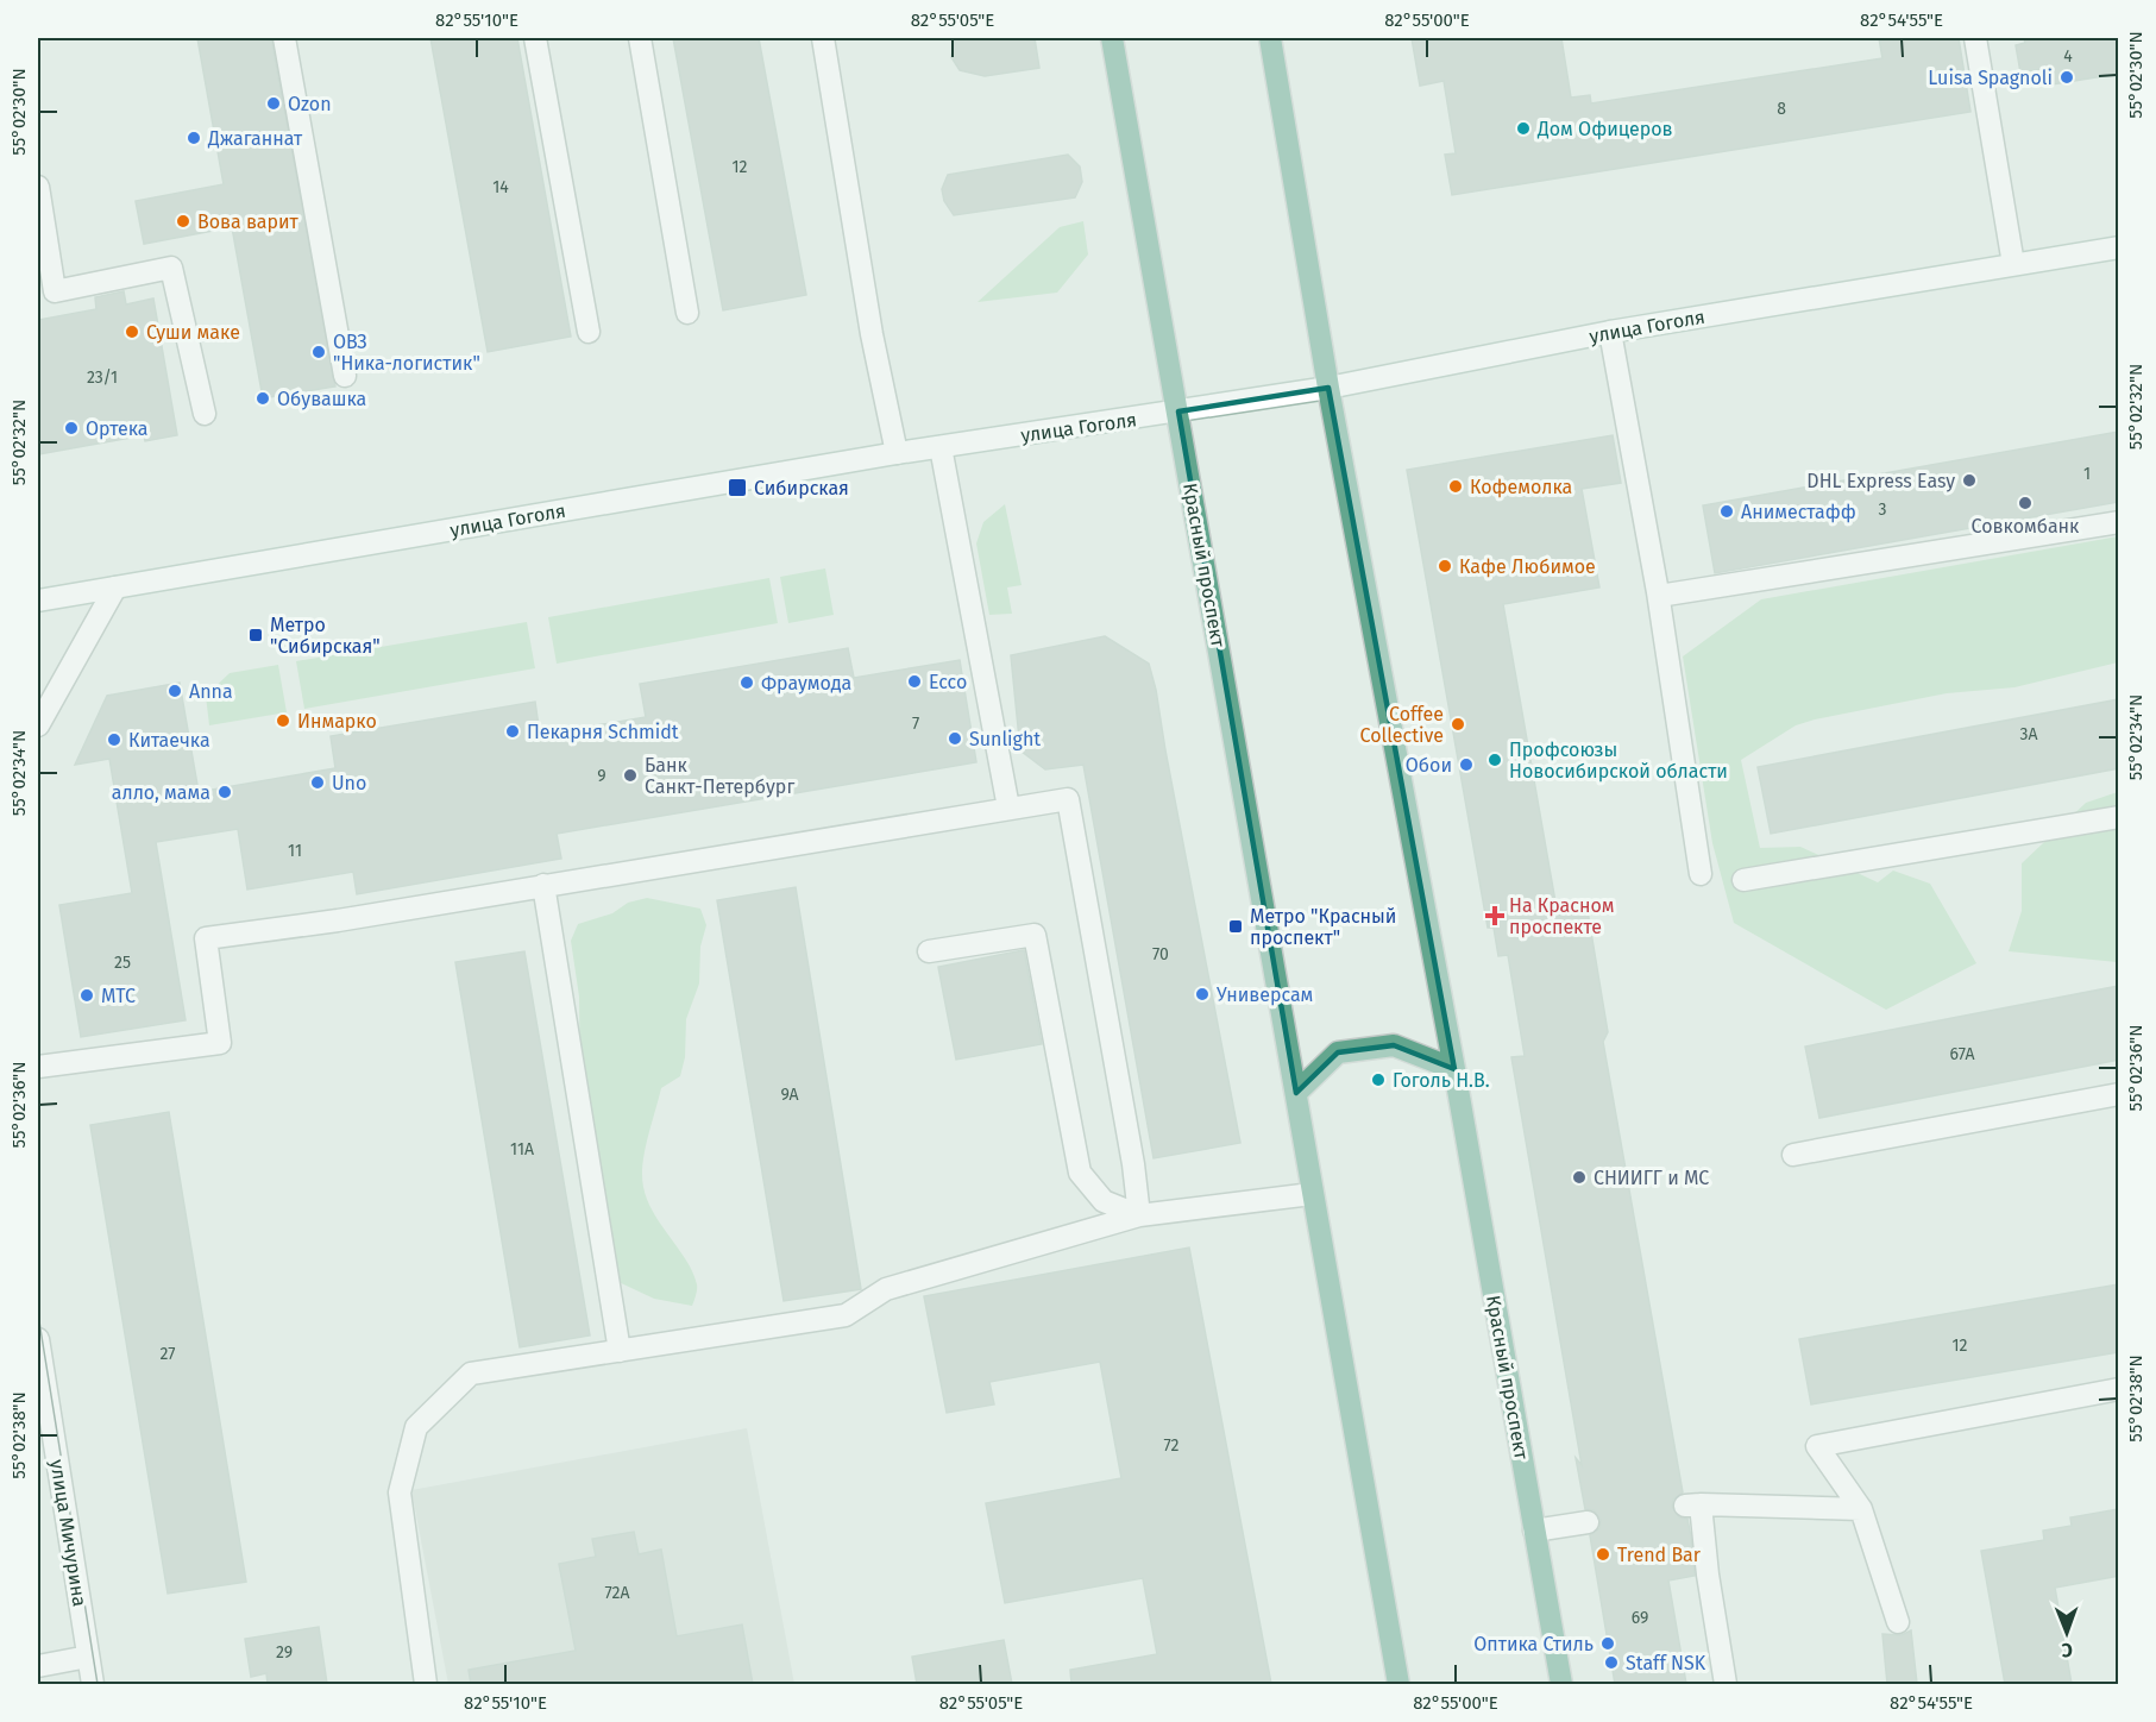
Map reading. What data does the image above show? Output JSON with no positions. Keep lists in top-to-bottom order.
{
  "streets": {
    "main road": ["улица Гоголя", "Красный проспект", "улица Мичурина"]
  },
  "crossings": [
    ["улица Гоголя", "Красный проспект"]
  ],
  "places": {
    "other": [
      "Luisa Spagnoli",
      "Ozon",
      "Дом Офицеров",
      "Джаганнат",
      "Вова варит",
      "Суши маке",
      "ОВЗ \"Ника-логистик\"",
      "Обувашка",
      "Ортека",
      "DHL Express Easy",
      "Кофемолка",
      "Совкомбанк",
      "Аниместафф",
      "Кафе Любимое",
      "Ecco",
      "Фраумода",
      "Anna",
      "Инмарко",
      "Coffee Collective",
      "Пекарня Schmidt",
      "Sunlight",
      "Китаечка",
      "Профсоюзы Новосибирской области",
      "Обои",
      "Банк Санкт-Петербург",
      "Uno",
      "алло, мама",
      "Универсам",
      "МТС",
      "Гоголь Н.В.",
      "СНИИГГ и МС",
      "Trend Bar",
      "Оптика Стиль",
      "Staff NSK"
    ],
    "transit": ["Сибирская", "Метро \"Сибирская\"", "Метро \"Красный проспект\""],
    "health": ["На Красном проспекте"]
  },
  "house_numbers": [
    "4",
    "8",
    "12",
    "14",
    "23/1",
    "1",
    "3",
    "7",
    "3А",
    "9",
    "11",
    "70",
    "25",
    "67А",
    "9А",
    "11А",
    "12",
    "27",
    "72",
    "72А",
    "69",
    "29"
  ],
  "north": "bottom",
  "coordinates": [
    "82°55'10\"E",
    "82°55'05\"E",
    "82°55'00\"E",
    "82°54'55\"E",
    "55°02'30\"N",
    "55°02'32\"N",
    "55°02'34\"N",
    "55°02'36\"N",
    "55°02'38\"N"
  ]
}
